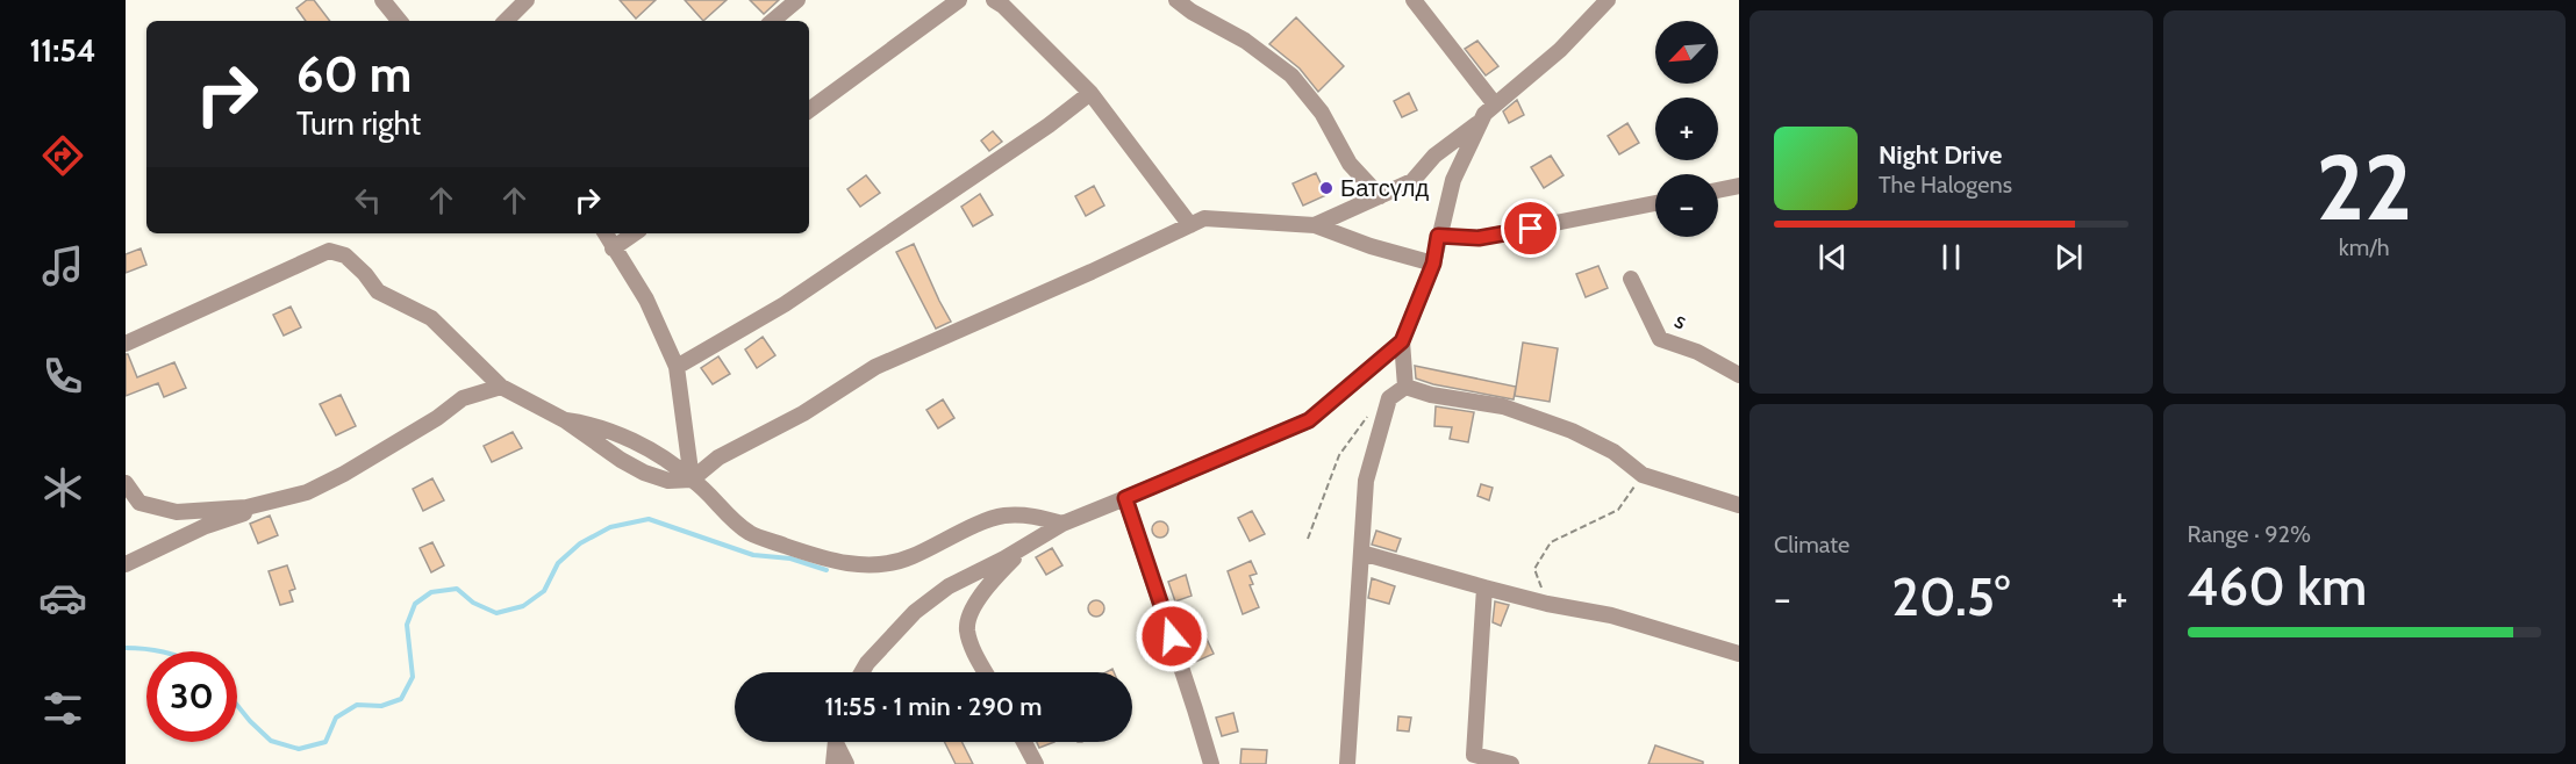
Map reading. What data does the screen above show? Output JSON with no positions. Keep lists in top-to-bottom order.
{
  "streets": {
    "street": ["s"]
  },
  "places": ["Батсүлд"],
  "north": "bottom left",
  "page": {
    "tabs": "11:54",
    "tile": [
      ["22", "km/h"],
      "Climate",
      ["Range · 92%", "460 km"]
    ],
    "map_buttons": ["+", "−"],
    "turn": ["60 m", "Turn right"],
    "song": ["Night Drive", "The Halogens"],
    "heat": ["−", "20.5°", "+"],
    "limit": "30",
    "trip": "11:55 · 1 min · 290 m"
  }
}
